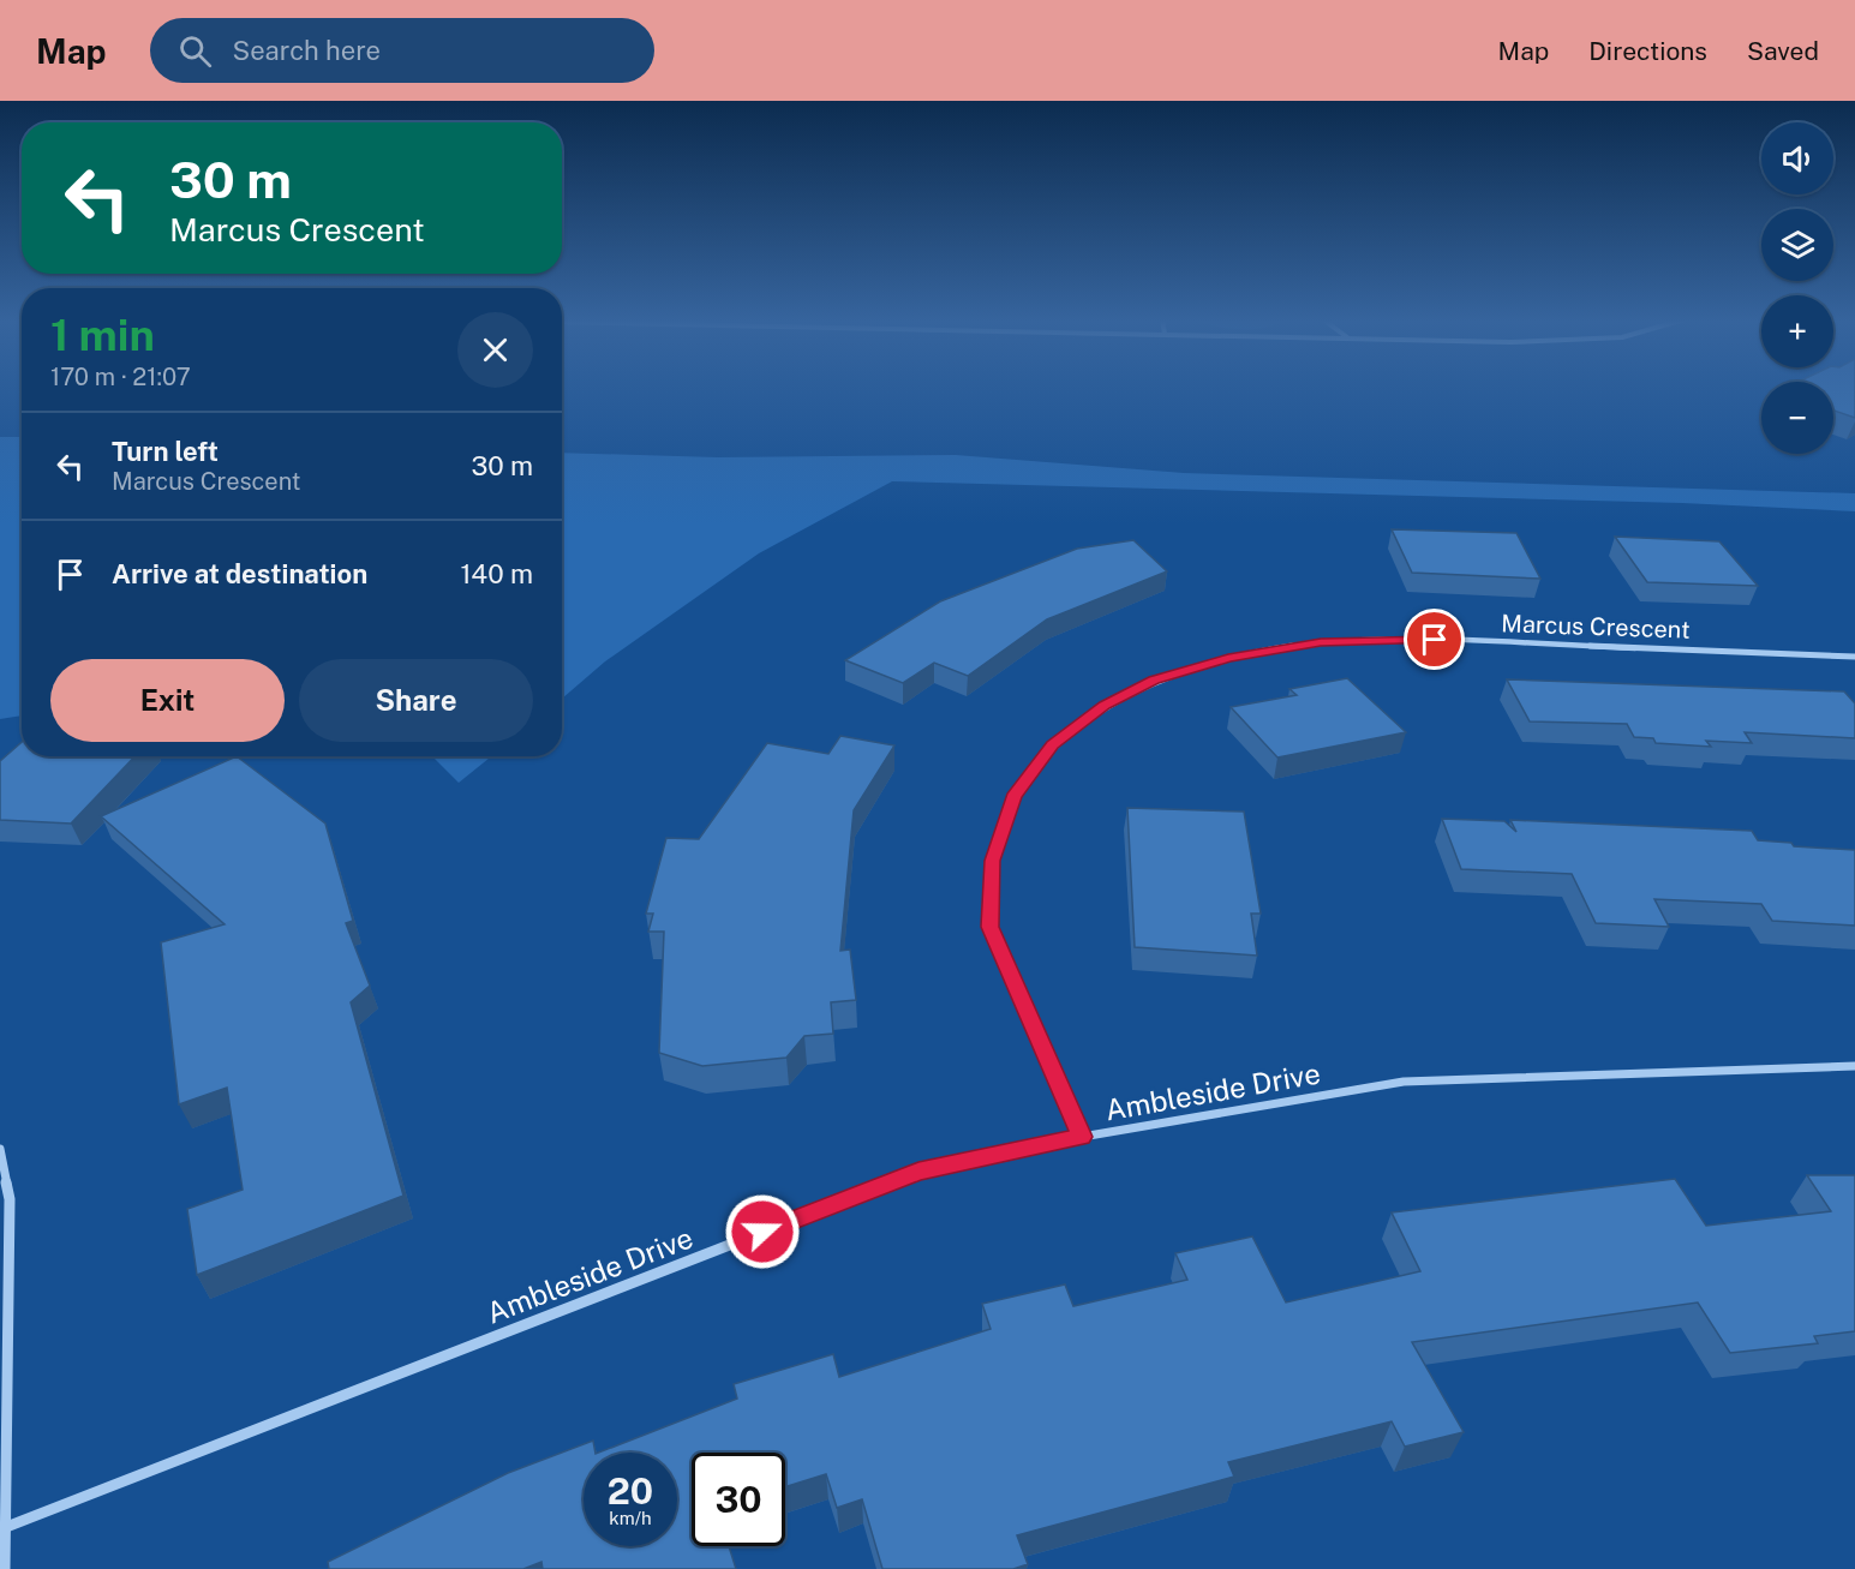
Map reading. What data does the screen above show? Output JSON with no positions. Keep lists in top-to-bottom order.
{
  "streets": {
    "street": ["Marcus Crescent", "Ambleside Drive"]
  },
  "crossings": [
    ["Marcus Crescent", "Ambleside Drive"]
  ],
  "page": {
    "header": "Map",
    "search": "Search here",
    "nav": ["Map", "Directions", "Saved"],
    "map_buttons": ["+", "−"],
    "turn": ["30 m", "Marcus Crescent"],
    "heading": ["1 min", "170 m · 21:07"],
    "list": [
      {
        "name": "Turn left",
        "note": "Marcus Crescent",
        "value": "30 m"
      },
      {
        "name": "Arrive at destination",
        "value": "140 m"
      }
    ],
    "buttons": ["Exit", "Share"],
    "speed": "20 km/h",
    "limit": "30"
  }
}
